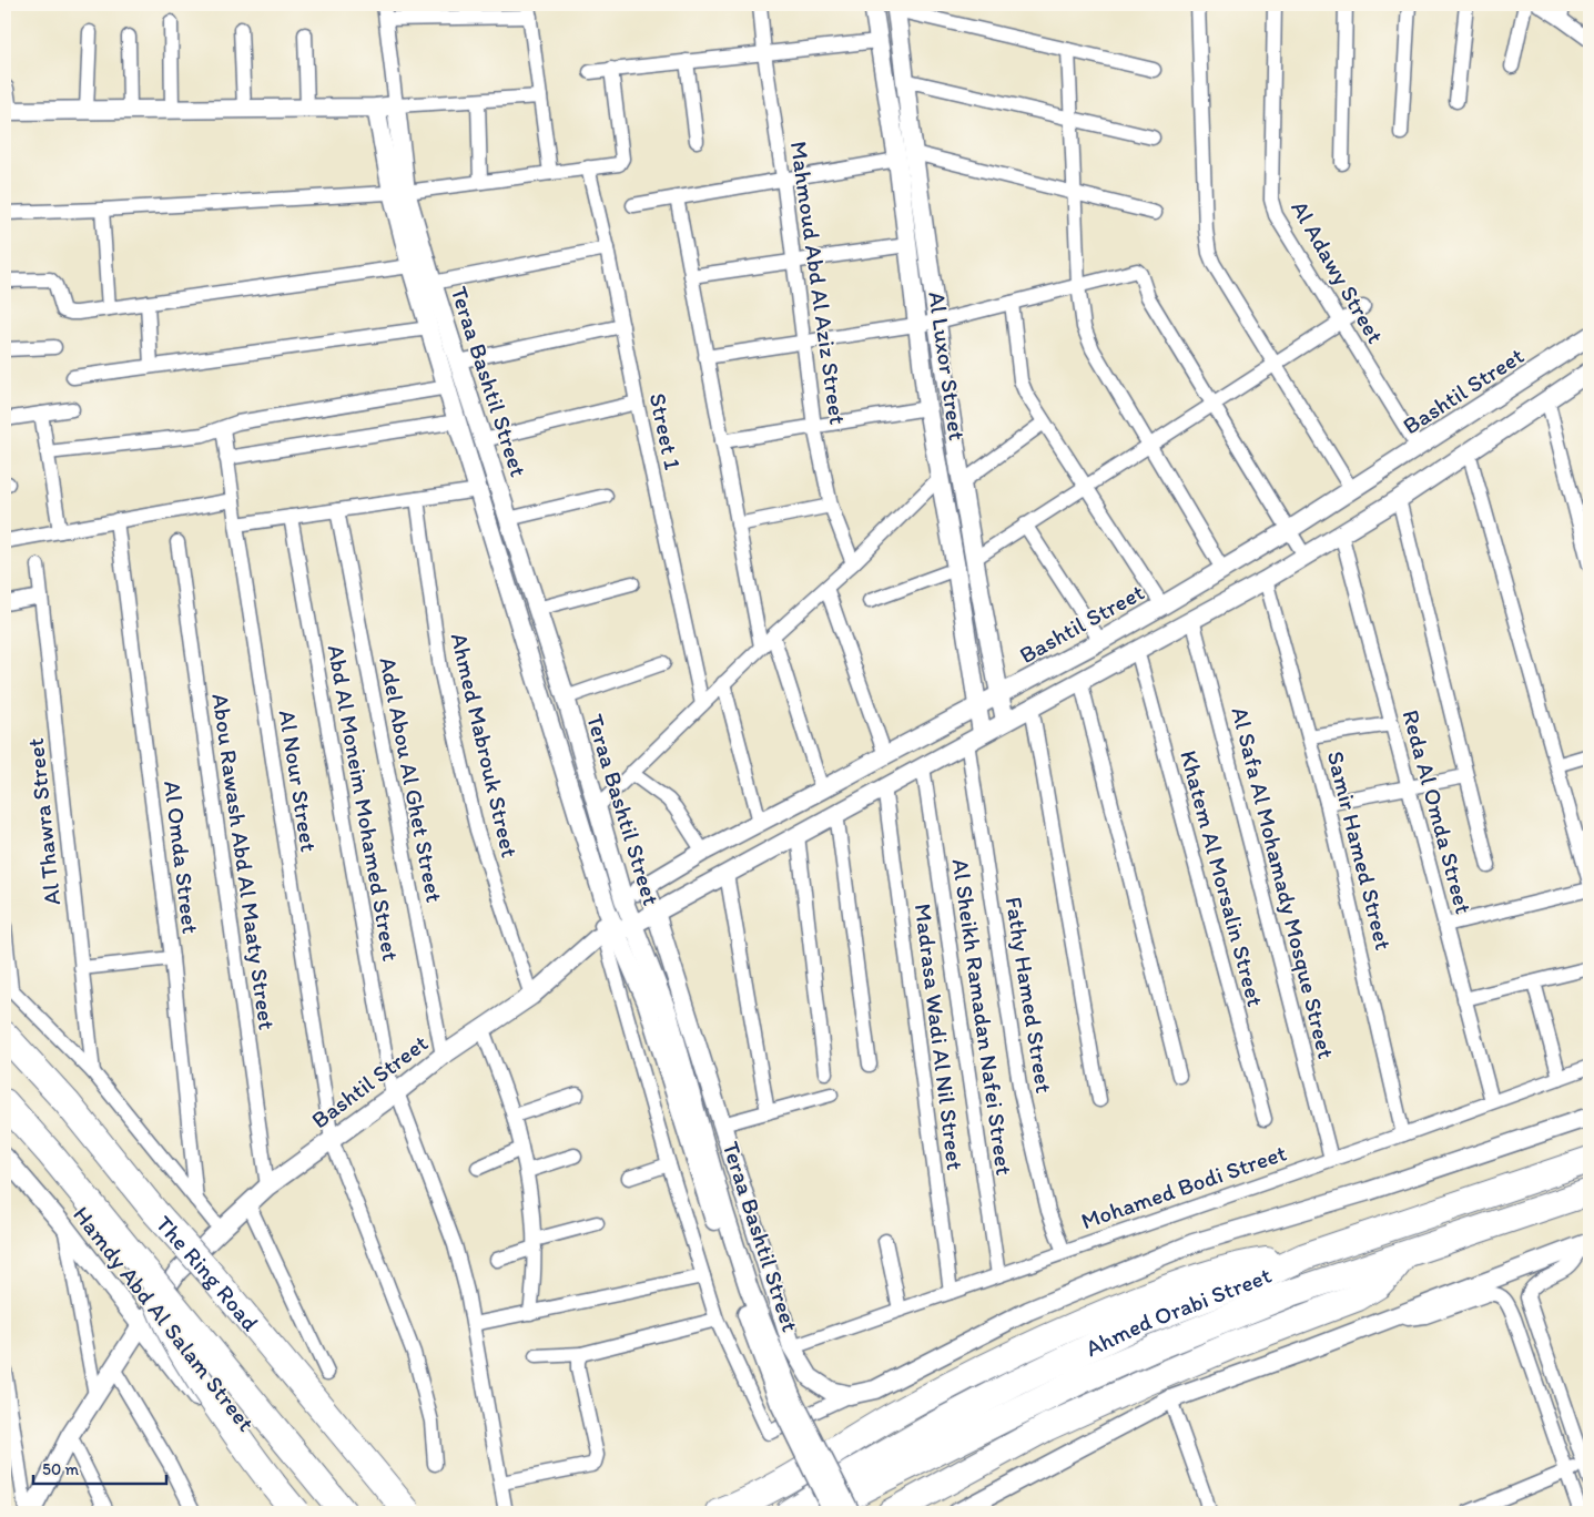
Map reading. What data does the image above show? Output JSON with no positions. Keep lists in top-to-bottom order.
{
  "streets": {
    "highway": ["The Ring Road", "Ahmed Orabi Street"],
    "street": [
      "Al Adawy Street",
      "Mahmoud Abd Al Aziz Street",
      "Al Luxor Street",
      "Teraa Bashtil Street",
      "Bashtil Street",
      "Street 1",
      "Ahmed Mabrouk Street",
      "Adel Abou Al Ghet Street",
      "Al Nour Street",
      "Abd Al Moneim Mohamed Street",
      "Reda Al Omda Street",
      "Al Thawra Street",
      "Samir Hamed Street",
      "Al Omda Street",
      "Abou Rawash Abd Al Maaty Street",
      "Khatem Al Morsalin Street",
      "Al Safa Al Mohamady Mosque Street",
      "Fathy Hamed Street",
      "Al Sheikh Ramadan Nafei Street",
      "Madrasa Wadi Al Nil Street",
      "Mohamed Bodi Street",
      "Hamdy Abd Al Salam Street"
    ]
  },
  "crossings": [
    ["Al Adawy Street", "Bashtil Street"],
    ["Al Luxor Street", "Bashtil Street"],
    ["Al Luxor Street", "Fathy Hamed Street"],
    ["Teraa Bashtil Street", "Bashtil Street"],
    ["Bashtil Street", "Ahmed Mabrouk Street"],
    ["Bashtil Street", "Adel Abou Al Ghet Street"],
    ["Bashtil Street", "Al Nour Street"],
    ["Bashtil Street", "Abd Al Moneim Mohamed Street"],
    ["Bashtil Street", "Reda Al Omda Street"],
    ["Bashtil Street", "Samir Hamed Street"],
    ["Bashtil Street", "Abou Rawash Abd Al Maaty Street"],
    ["Bashtil Street", "Khatem Al Morsalin Street"],
    ["Bashtil Street", "Al Safa Al Mohamady Mosque Street"],
    ["Bashtil Street", "Fathy Hamed Street"],
    ["Bashtil Street", "Al Sheikh Ramadan Nafei Street"],
    ["Bashtil Street", "Madrasa Wadi Al Nil Street"],
    ["Bashtil Street", "Hamdy Abd Al Salam Street"],
    ["Reda Al Omda Street", "Mohamed Bodi Street"],
    ["Samir Hamed Street", "Mohamed Bodi Street"],
    ["Al Safa Al Mohamady Mosque Street", "Mohamed Bodi Street"],
    ["Fathy Hamed Street", "Mohamed Bodi Street"],
    ["Al Sheikh Ramadan Nafei Street", "Mohamed Bodi Street"],
    ["Madrasa Wadi Al Nil Street", "Mohamed Bodi Street"]
  ],
  "scale_bar": "50 m"
}
